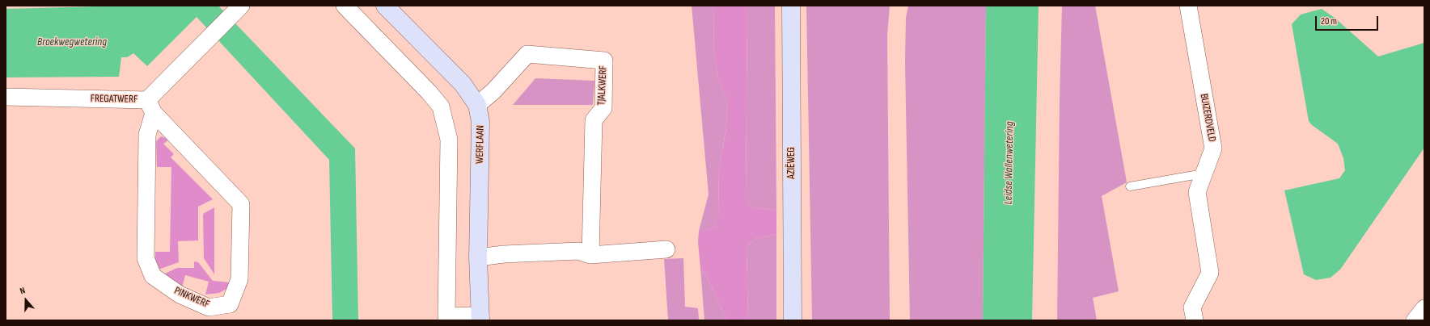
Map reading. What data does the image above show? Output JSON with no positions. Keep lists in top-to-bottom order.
{
  "streets": {
    "street": [
      "TJALKWERF",
      "FREGATWERF",
      "BUIZERDVELD",
      "WERFLAAN",
      "AZIËWEG",
      "PINKWERF"
    ]
  },
  "crossings": [
    ["TJALKWERF", "WERFLAAN"],
    ["FREGATWERF", "PINKWERF"]
  ],
  "water": ["Broekwegwetering", "Leidse Wallenwetering"],
  "scale_bar": "20 m",
  "north": "top"
}
